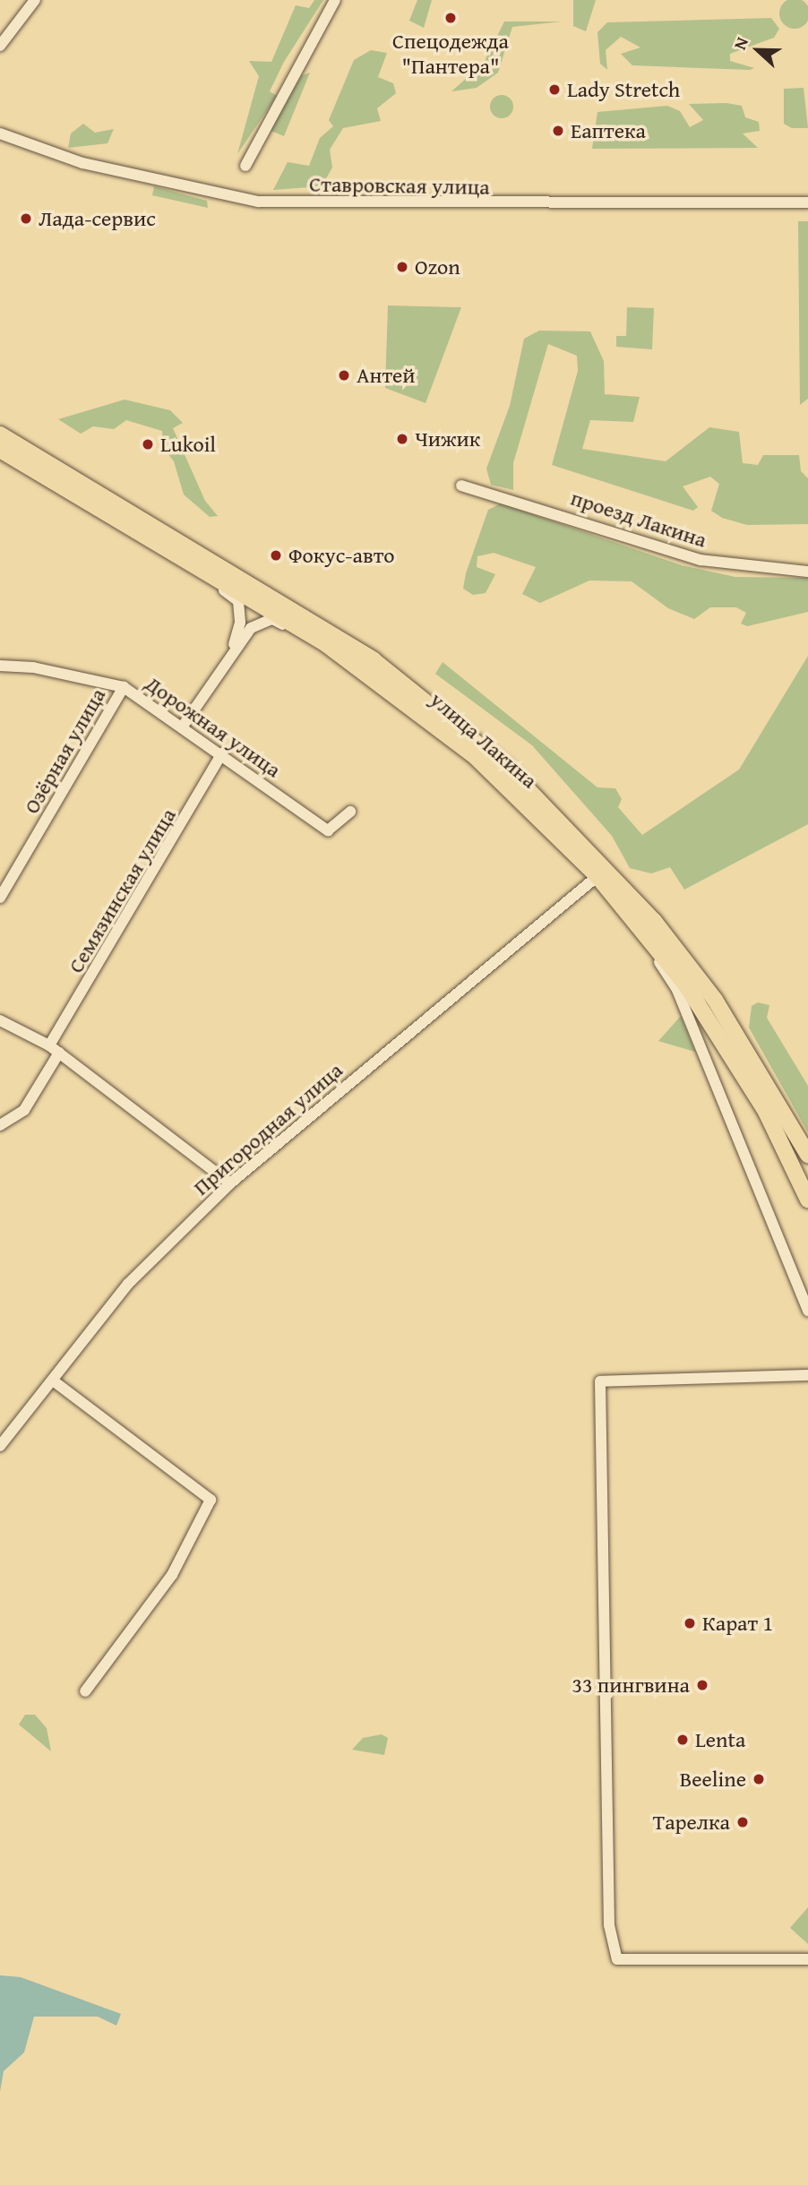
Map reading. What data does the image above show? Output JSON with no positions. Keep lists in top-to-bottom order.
{
  "streets": {
    "highway": ["улица Лакина"],
    "street": [
      "Ставровская улица",
      "проезд Лакина",
      "Дорожная улица",
      "Озёрная улица",
      "Семязинская улица",
      "Пригородная улица"
    ]
  },
  "crossings": [
    ["Дорожная улица", "Озёрная улица"],
    ["Дорожная улица", "Семязинская улица"],
    ["улица Лакина", "Пригородная улица"]
  ],
  "places": [
    "Спецодежда \"Пантера\"",
    "Lady Stretch",
    "Еаптека",
    "Лада-сервис",
    "Ozon",
    "Антей",
    "Чижик",
    "Lukoil",
    "Фокус-авто",
    "Карат 1",
    "33 пингвина",
    "Lenta",
    "Beeline",
    "Тарелка"
  ],
  "north": "left"
}
